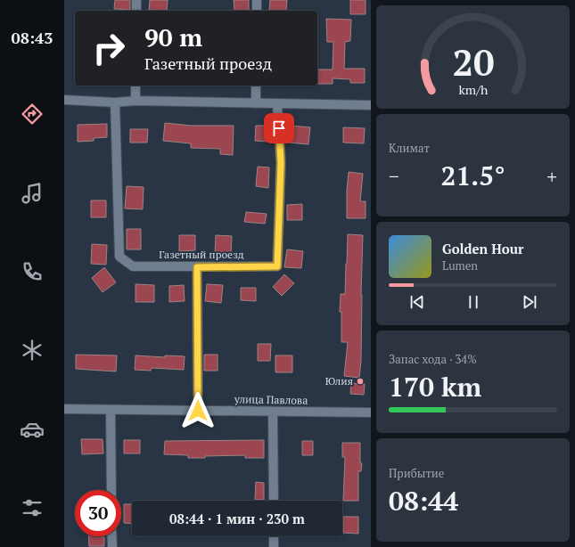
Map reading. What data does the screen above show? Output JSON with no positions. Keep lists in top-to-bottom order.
{
  "streets": {
    "street": ["Газетный проезд", "улица Павлова"]
  },
  "places": ["Юлия"],
  "page": {
    "tabs": "08:43",
    "turn": ["90 m", "Газетный проезд"],
    "tile": [
      "Климат",
      ["Запас хода · 34%", "170 km"],
      ["Прибытие", "08:44"]
    ],
    "heat": ["−", "21.5°", "+"],
    "song": ["Golden Hour", "Lumen"],
    "limit": "30",
    "trip": "08:44 · 1 мин · 230 m",
    "gauge": ["20", "km/h"]
  }
}
